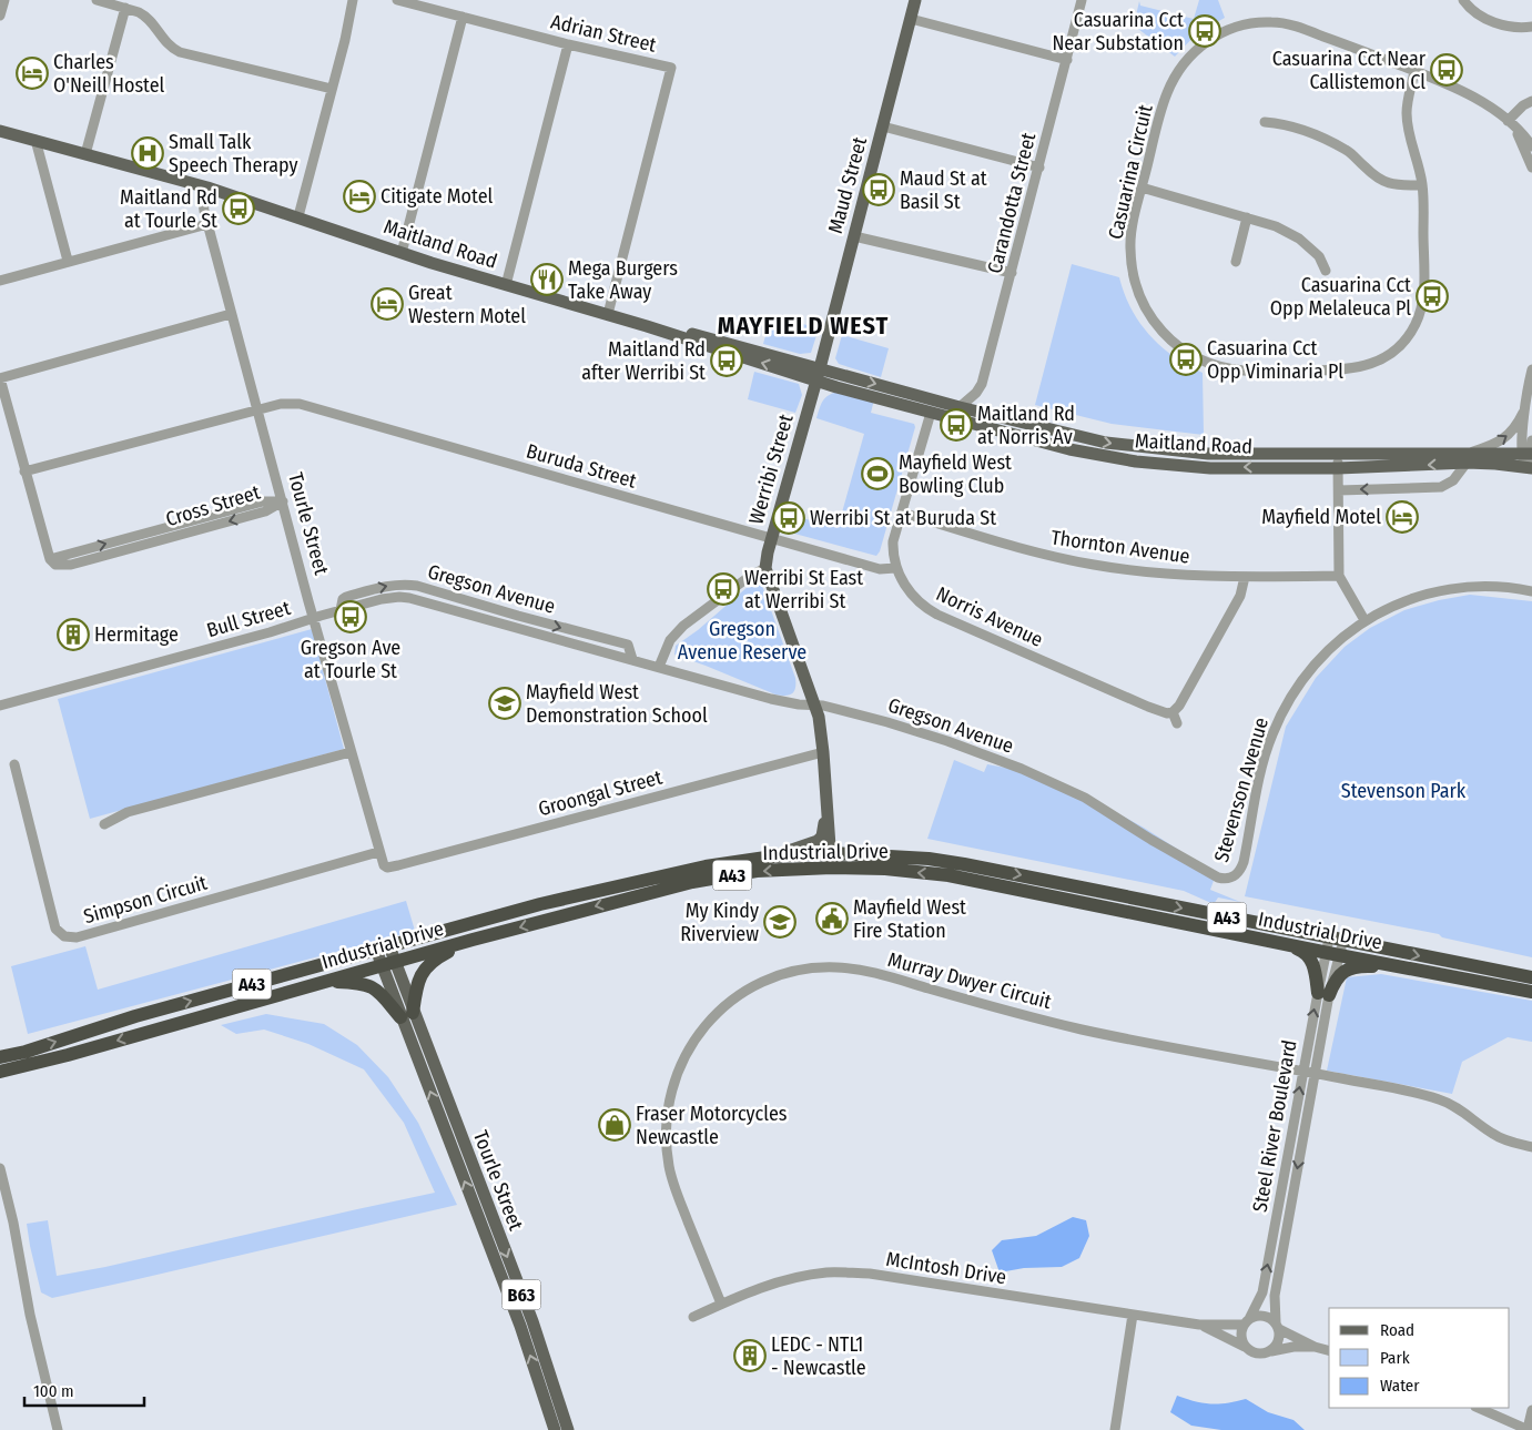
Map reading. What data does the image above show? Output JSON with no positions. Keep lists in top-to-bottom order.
{
  "streets": {
    "highway": ["Industrial Drive", "A43", "B63"],
    "main road": [
      "Maud Street",
      "Maitland Road",
      "Werribi Street",
      "Tourle Street"
    ],
    "street": [
      "Adrian Street",
      "Casuarina Circuit",
      "Carandotta Street",
      "Buruda Street",
      "Cross Street",
      "Thornton Avenue",
      "Gregson Avenue",
      "Norris Avenue",
      "Bull Street",
      "Stevenson Avenue",
      "Groongal Street",
      "Simpson Circuit",
      "Murray Dwyer Circuit",
      "Steel River Boulevard",
      "McIntosh Drive"
    ]
  },
  "crossings": [
    ["Adrian Street", "Maitland Road"],
    ["Maud Street", "Maitland Road"],
    ["Maud Street", "Werribi Street"],
    ["Carandotta Street", "Maitland Road"],
    ["Maitland Road", "Werribi Street"],
    ["Maitland Road", "Tourle Street"],
    ["Maitland Road", "Norris Avenue"],
    ["Buruda Street", "Werribi Street"],
    ["Buruda Street", "Cross Street"],
    ["Buruda Street", "Tourle Street"],
    ["Buruda Street", "Norris Avenue"],
    ["Cross Street", "Tourle Street"],
    ["Tourle Street", "Gregson Avenue"],
    ["Tourle Street", "Bull Street"],
    ["Tourle Street", "Groongal Street"],
    ["Tourle Street", "Industrial Drive"],
    ["Tourle Street", "Simpson Circuit"],
    ["Tourle Street", "B63"],
    ["Thornton Avenue", "Norris Avenue"],
    ["Gregson Avenue", "Bull Street"],
    ["Gregson Avenue", "Stevenson Avenue"],
    ["Industrial Drive", "Steel River Boulevard"],
    ["Industrial Drive", "B63"],
    ["Murray Dwyer Circuit", "Steel River Boulevard"],
    ["Murray Dwyer Circuit", "McIntosh Drive"],
    ["Steel River Boulevard", "McIntosh Drive"]
  ],
  "districts": ["MAYFIELD WEST"],
  "parks": ["Gregson Avenue Reserve", "Stevenson Park"],
  "places": {
    "bus stop": [
      "Casuarina Cct Near Substation",
      "Casuarina Cct Near Callistemon Cl",
      "Maud St at Basil St",
      "Maitland Rd at Tourle St",
      "Casuarina Cct Opp Melaleuca Pl",
      "Casuarina Cct Opp Viminaria Pl",
      "Maitland Rd after Werribi St",
      "Maitland Rd at Norris Av",
      "Werribi St at Buruda St",
      "Werribi St East at Werribi St",
      "Gregson Ave at Tourle St"
    ],
    "hotel": [
      "Charles O'Neill Hostel",
      "Citigate Motel",
      "Great Western Motel",
      "Mayfield Motel"
    ],
    "hospital": ["Small Talk Speech Therapy"],
    "restaurant": ["Mega Burgers Take Away"],
    "sports": ["Mayfield West Bowling Club"],
    "building": ["Hermitage", "LEDC - NTL1 - Newcastle"],
    "school or university": ["Mayfield West Demonstration School", "My Kindy Riverview"],
    "public building": ["Mayfield West Fire Station"],
    "shop": ["Fraser Motorcycles Newcastle"]
  },
  "legend": ["Road", "Park", "Water"],
  "scale_bar": "100 m"
}
